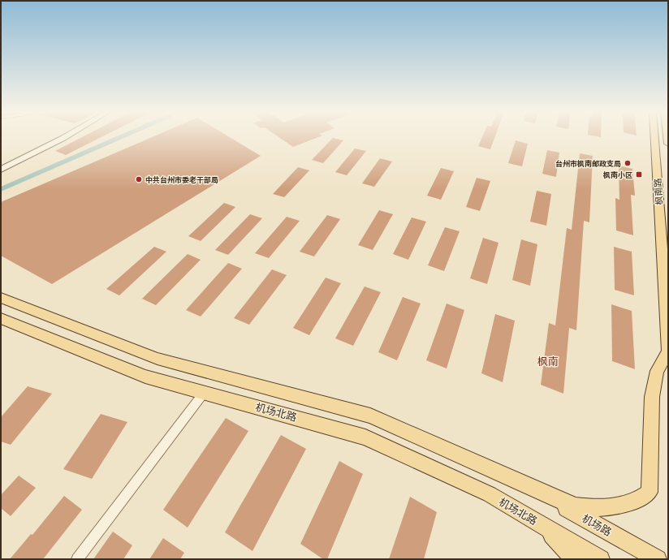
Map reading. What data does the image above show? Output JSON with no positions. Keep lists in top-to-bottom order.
{
  "streets": {
    "main road": ["枫南路", "机场北路", "机场路"]
  },
  "districts": ["枫南"],
  "places": {
    "other": ["台州市枫南邮政支局", "中共台州市委老干部局"],
    "transit": ["枫南小区"]
  }
}
